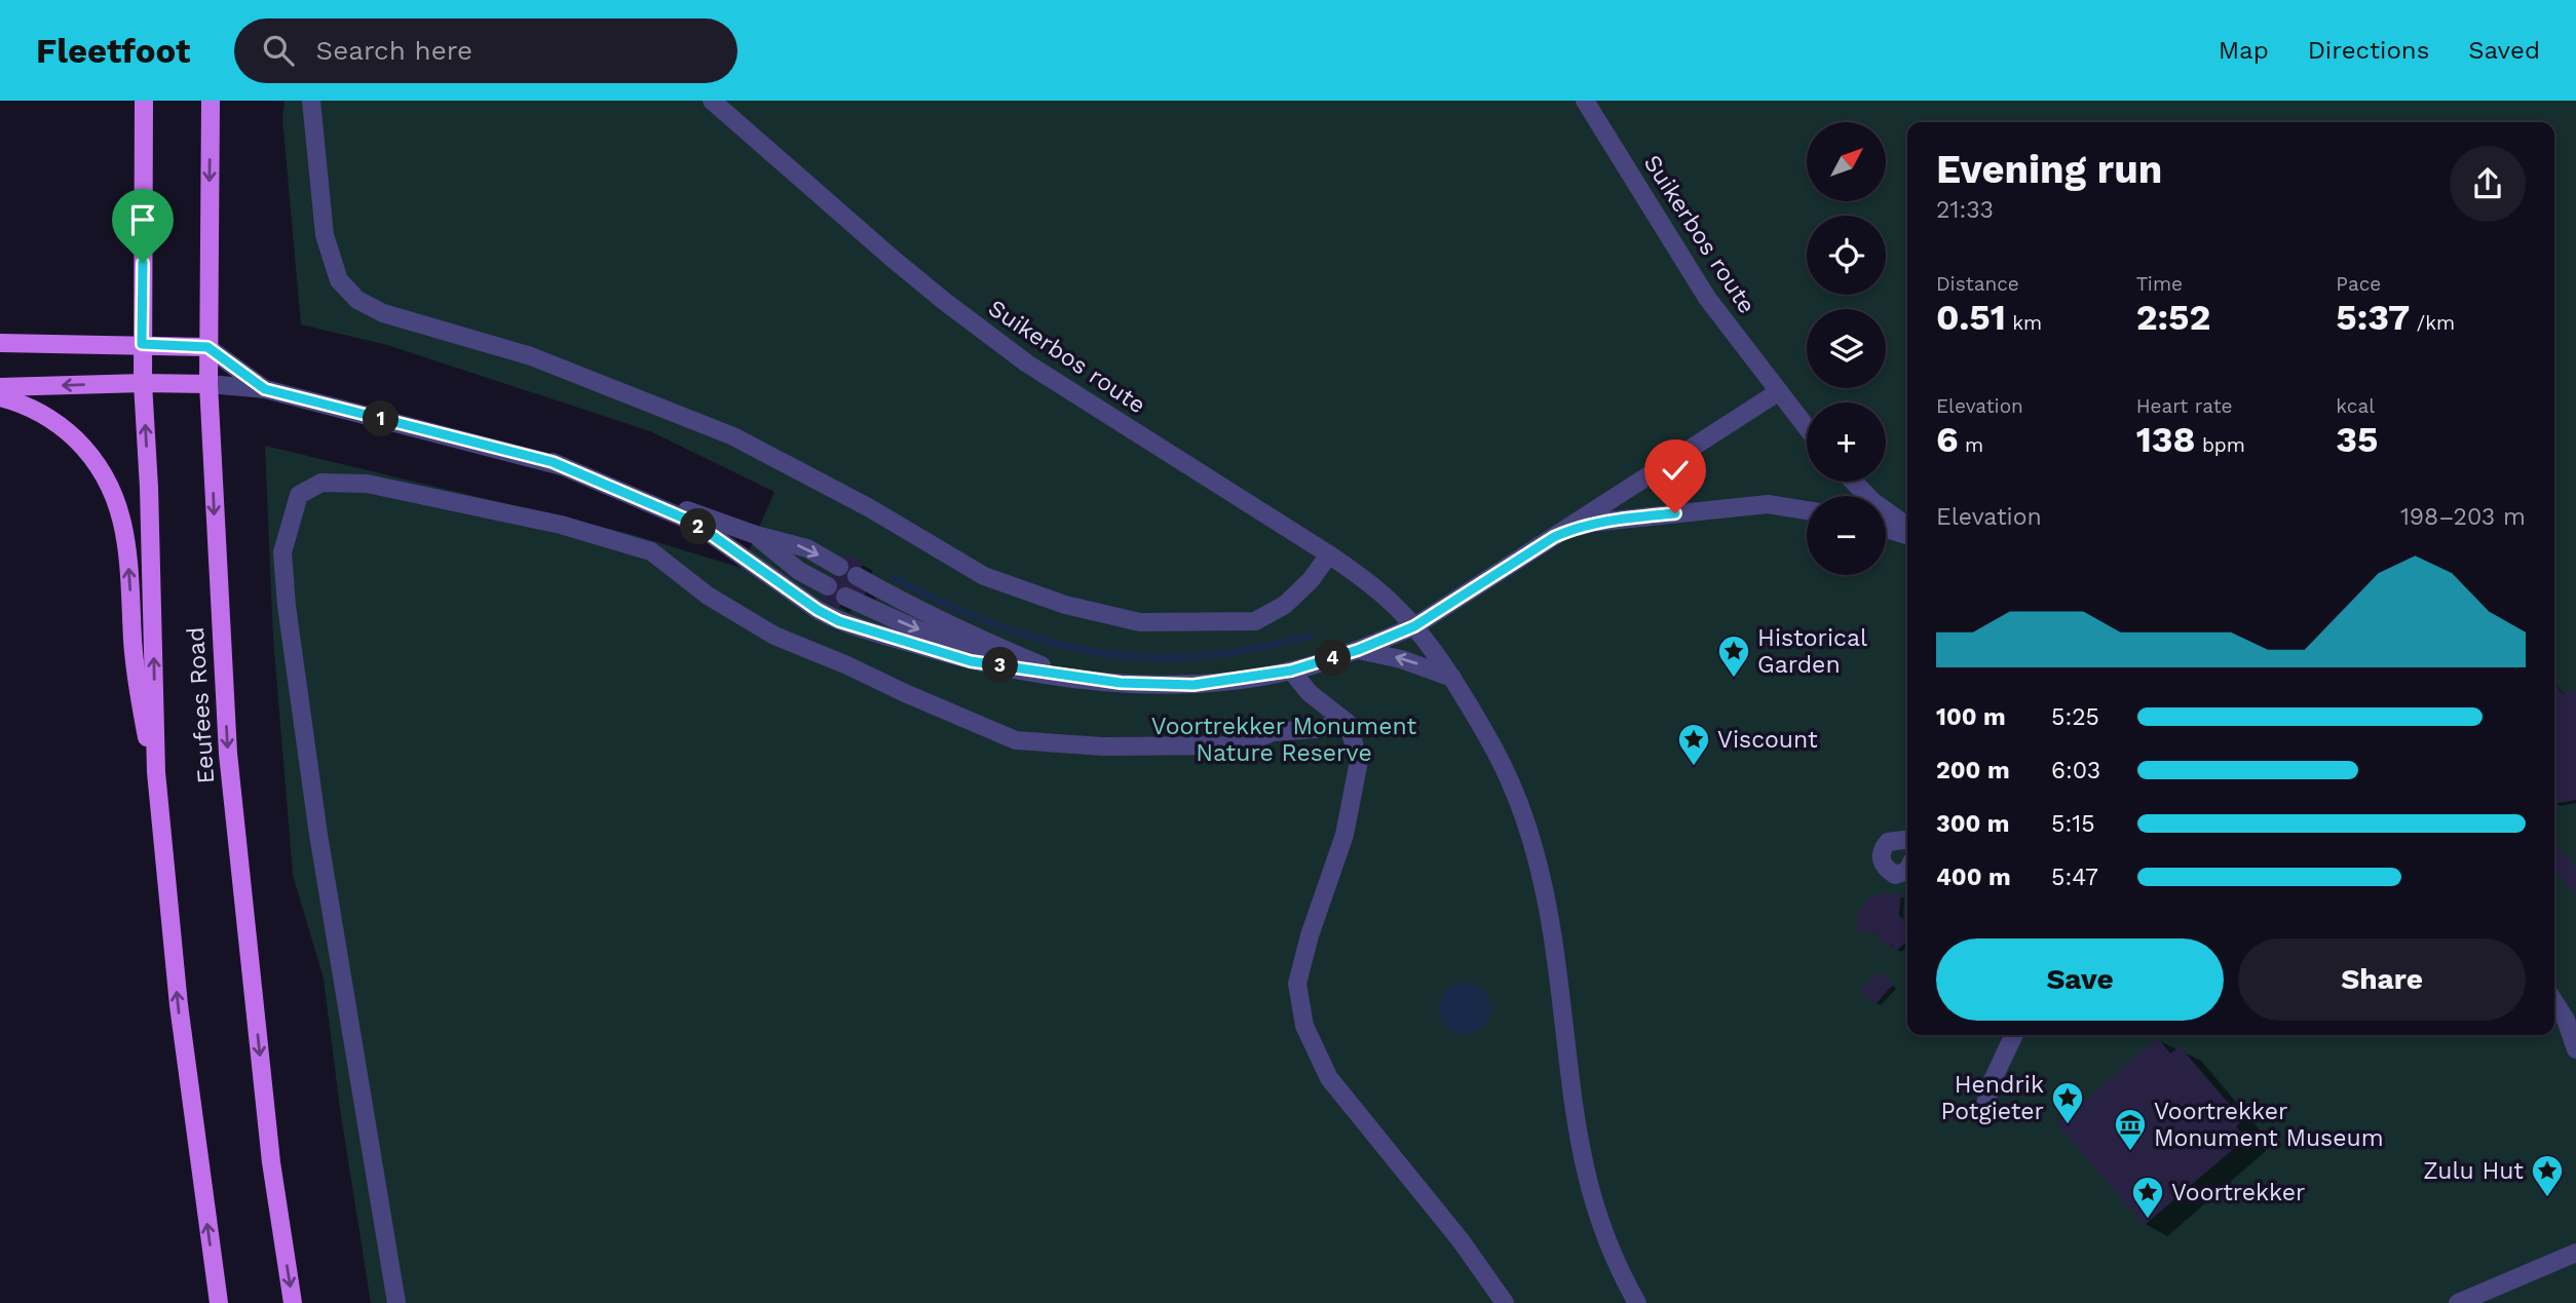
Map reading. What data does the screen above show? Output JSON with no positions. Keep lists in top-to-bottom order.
{
  "streets": {
    "main road": ["Eeufees Road"],
    "street": ["Suikerbos route"]
  },
  "parks": ["Voortrekker Monument Nature Reserve"],
  "places": {
    "place": [
      "Historical Garden",
      "Viscount",
      "Hendrik Potgieter",
      "Zulu Hut",
      "Voortrekker"
    ],
    "museum": ["Voortrekker Monument Museum"]
  },
  "north": "top right",
  "page": {
    "header": "Fleetfoot",
    "search": "Search here",
    "nav": ["Map", "Directions", "Saved"],
    "map_buttons": ["+", "−"],
    "heading": ["Evening run", "21:33"],
    "stats": [
      ["Distance", "0.51 km"],
      ["Time", "2:52"],
      ["Pace", "5:37 /km"],
      ["Elevation", "6 m"],
      ["Heart rate", "138 bpm"],
      ["kcal", "35"]
    ],
    "pins": [
      "1",
      "2",
      "4",
      "3"
    ],
    "chart": ["Elevation", "198–203 m"],
    "list": [
      {
        "name": "100 m",
        "note": "5:25"
      },
      {
        "name": "200 m",
        "note": "6:03"
      },
      {
        "name": "300 m",
        "note": "5:15"
      },
      {
        "name": "400 m",
        "note": "5:47"
      }
    ],
    "buttons": ["Save", "Share"]
  }
}
